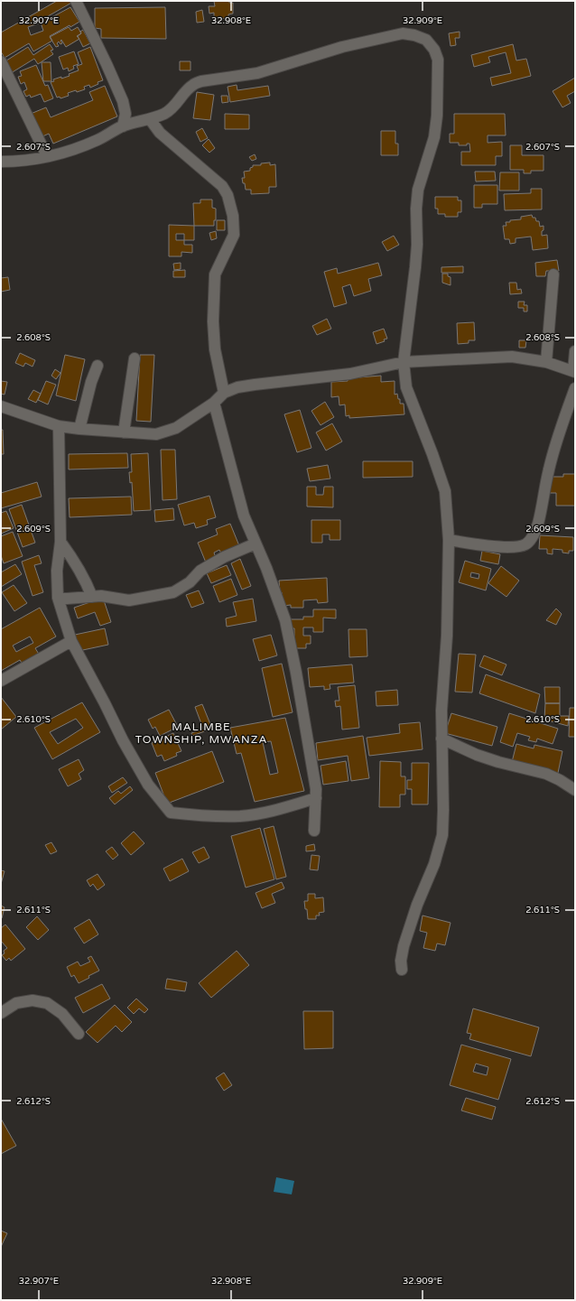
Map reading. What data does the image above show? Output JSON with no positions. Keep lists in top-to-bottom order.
{
  "districts": ["MALIMBE TOWNSHIP, MWANZA"],
  "coordinates": [
    "32.907°E",
    "32.908°E",
    "32.909°E",
    "2.607°S",
    "2.608°S",
    "2.609°S",
    "2.610°S",
    "2.611°S",
    "2.612°S"
  ]
}
